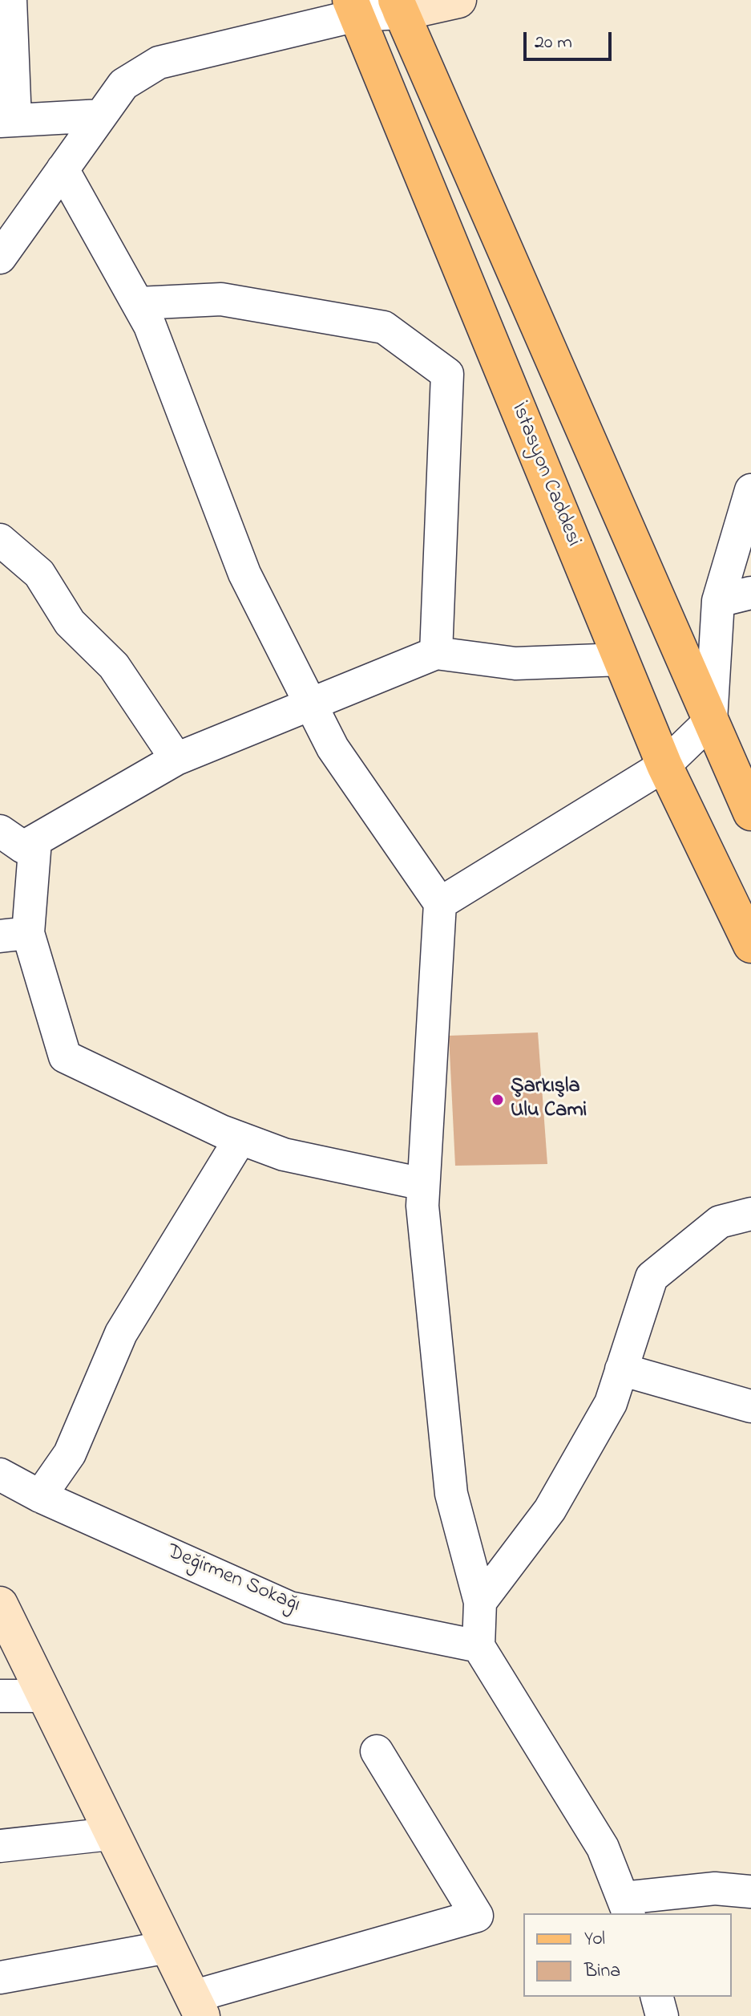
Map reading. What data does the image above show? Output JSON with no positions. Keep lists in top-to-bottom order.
{
  "streets": {
    "main road": ["İstasyon Caddesi"],
    "street": ["Değirmen Sokağı"]
  },
  "places": ["Şarkışla Ulu Cami"],
  "legend": ["Yol", "Bina"],
  "scale_bar": "20 m"
}
